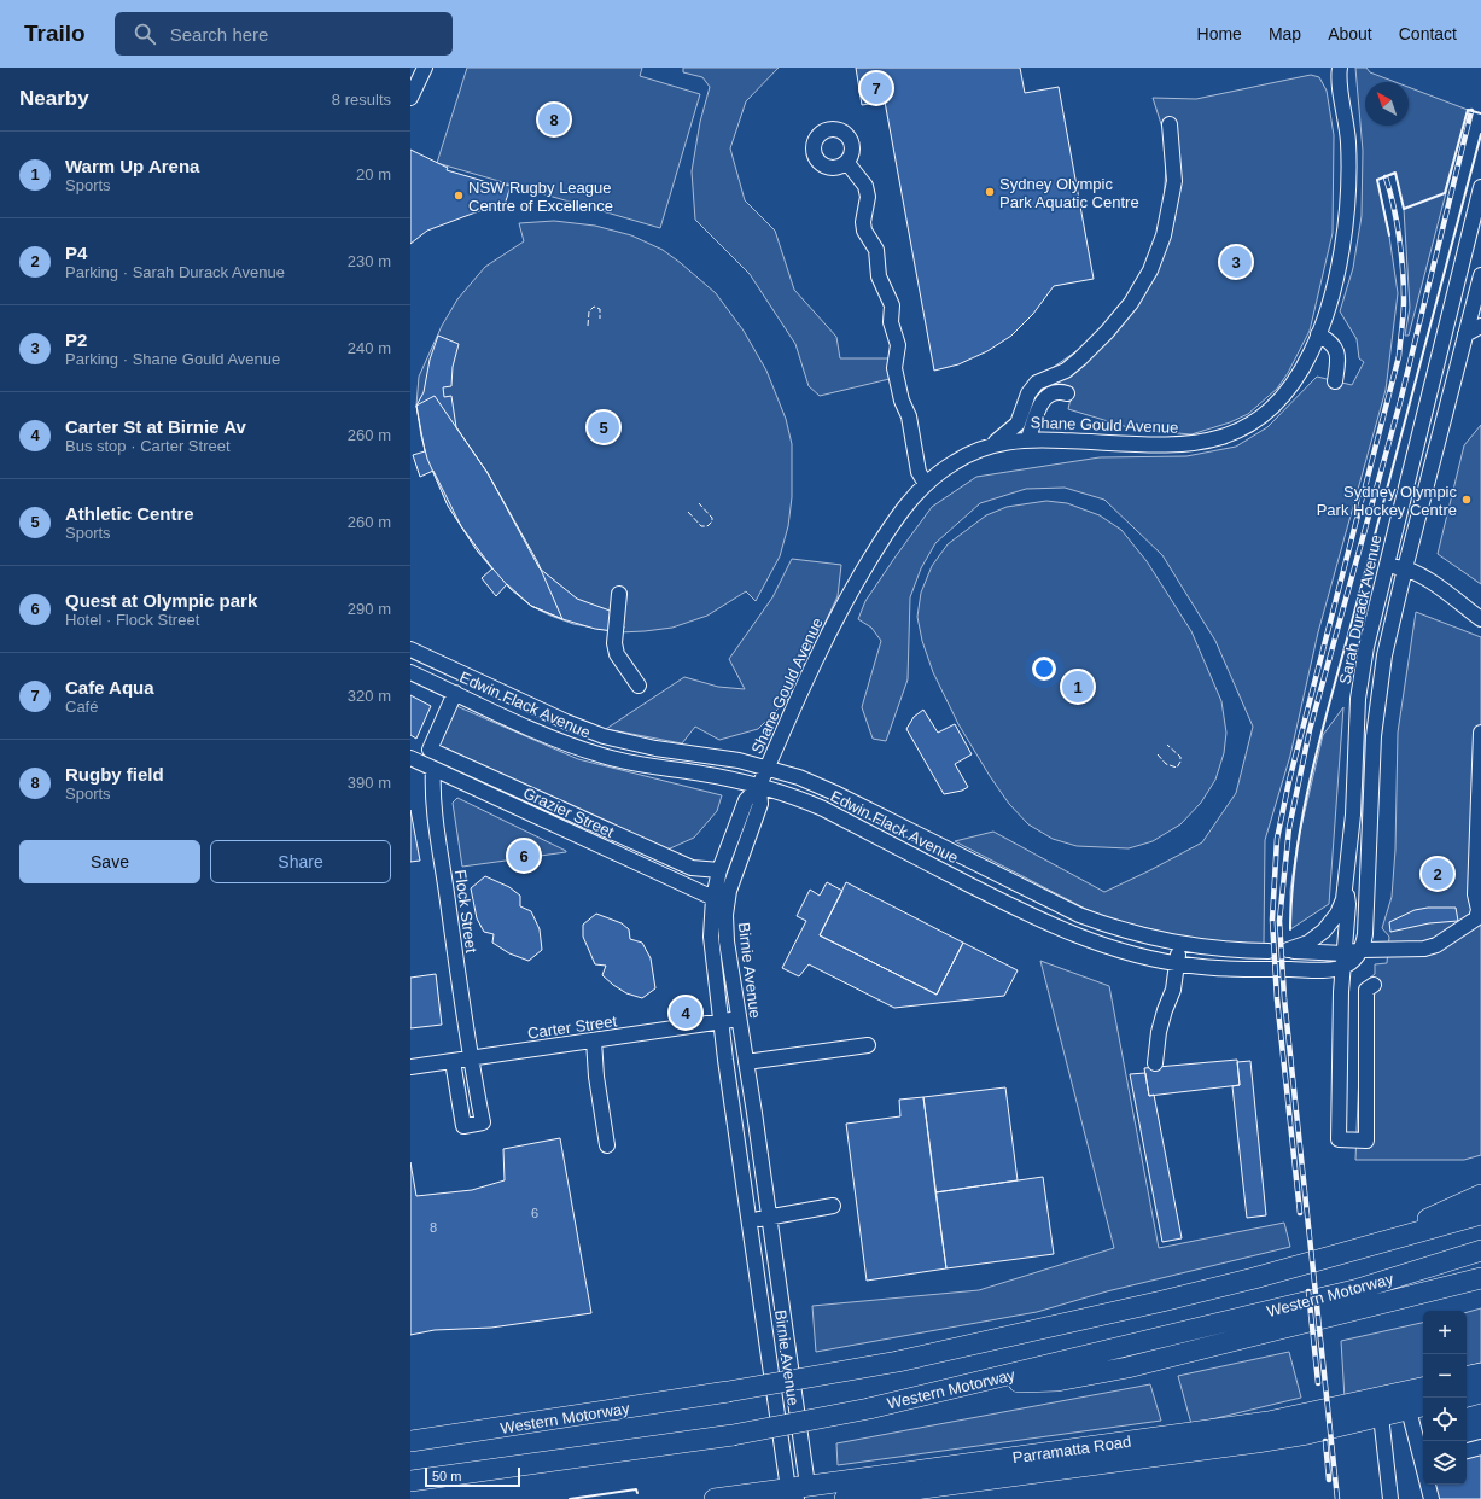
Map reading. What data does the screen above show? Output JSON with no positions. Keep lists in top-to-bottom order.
{
  "streets": {
    "highway": ["Western Motorway", "Parramatta Road"],
    "street": [
      "Shane Gould Avenue",
      "Sarah Durack Avenue",
      "Edwin Flack Avenue",
      "Grazier Street",
      "Flock Street",
      "Birnie Avenue",
      "Carter Street"
    ]
  },
  "crossings": [
    ["Shane Gould Avenue", "Edwin Flack Avenue"],
    ["Shane Gould Avenue", "Birnie Avenue"],
    ["Sarah Durack Avenue", "Edwin Flack Avenue"],
    ["Edwin Flack Avenue", "Birnie Avenue"],
    ["Grazier Street", "Flock Street"],
    ["Grazier Street", "Birnie Avenue"],
    ["Flock Street", "Carter Street"],
    ["Birnie Avenue", "Carter Street"],
    ["Birnie Avenue", "Parramatta Road"]
  ],
  "places": ["Sydney Olympic Park Aquatic Centre", "NSW Rugby League Centre of Excellence", "Sydney Olympic Park Hockey Centre"],
  "house_numbers": ["6", "8"],
  "scale_bar": "50 m",
  "north": "top left",
  "page": {
    "header": "Trailo",
    "search": "Search here",
    "nav": [
      "Home",
      "Map",
      "About",
      "Contact"
    ],
    "heading": ["Nearby", "8 results"],
    "pins": [
      "7",
      "8",
      "3",
      "5",
      "1",
      "6",
      "2",
      "4"
    ],
    "list": [
      {
        "mark": "1",
        "name": "Warm Up Arena",
        "note": "Sports",
        "value": "20 m"
      },
      {
        "mark": "2",
        "name": "P4",
        "note": "Parking · Sarah Durack Avenue",
        "value": "230 m"
      },
      {
        "mark": "3",
        "name": "P2",
        "note": "Parking · Shane Gould Avenue",
        "value": "240 m"
      },
      {
        "mark": "4",
        "name": "Carter St at Birnie Av",
        "note": "Bus stop · Carter Street",
        "value": "260 m"
      },
      {
        "mark": "5",
        "name": "Athletic Centre",
        "note": "Sports",
        "value": "260 m"
      },
      {
        "mark": "6",
        "name": "Quest at Olympic park",
        "note": "Hotel · Flock Street",
        "value": "290 m"
      },
      {
        "mark": "7",
        "name": "Cafe Aqua",
        "note": "Café",
        "value": "320 m"
      },
      {
        "mark": "8",
        "name": "Rugby field",
        "note": "Sports",
        "value": "390 m"
      }
    ],
    "buttons": ["Save", "Share"],
    "map_buttons": ["+", "−"],
    "scale": "50 m"
  }
}
